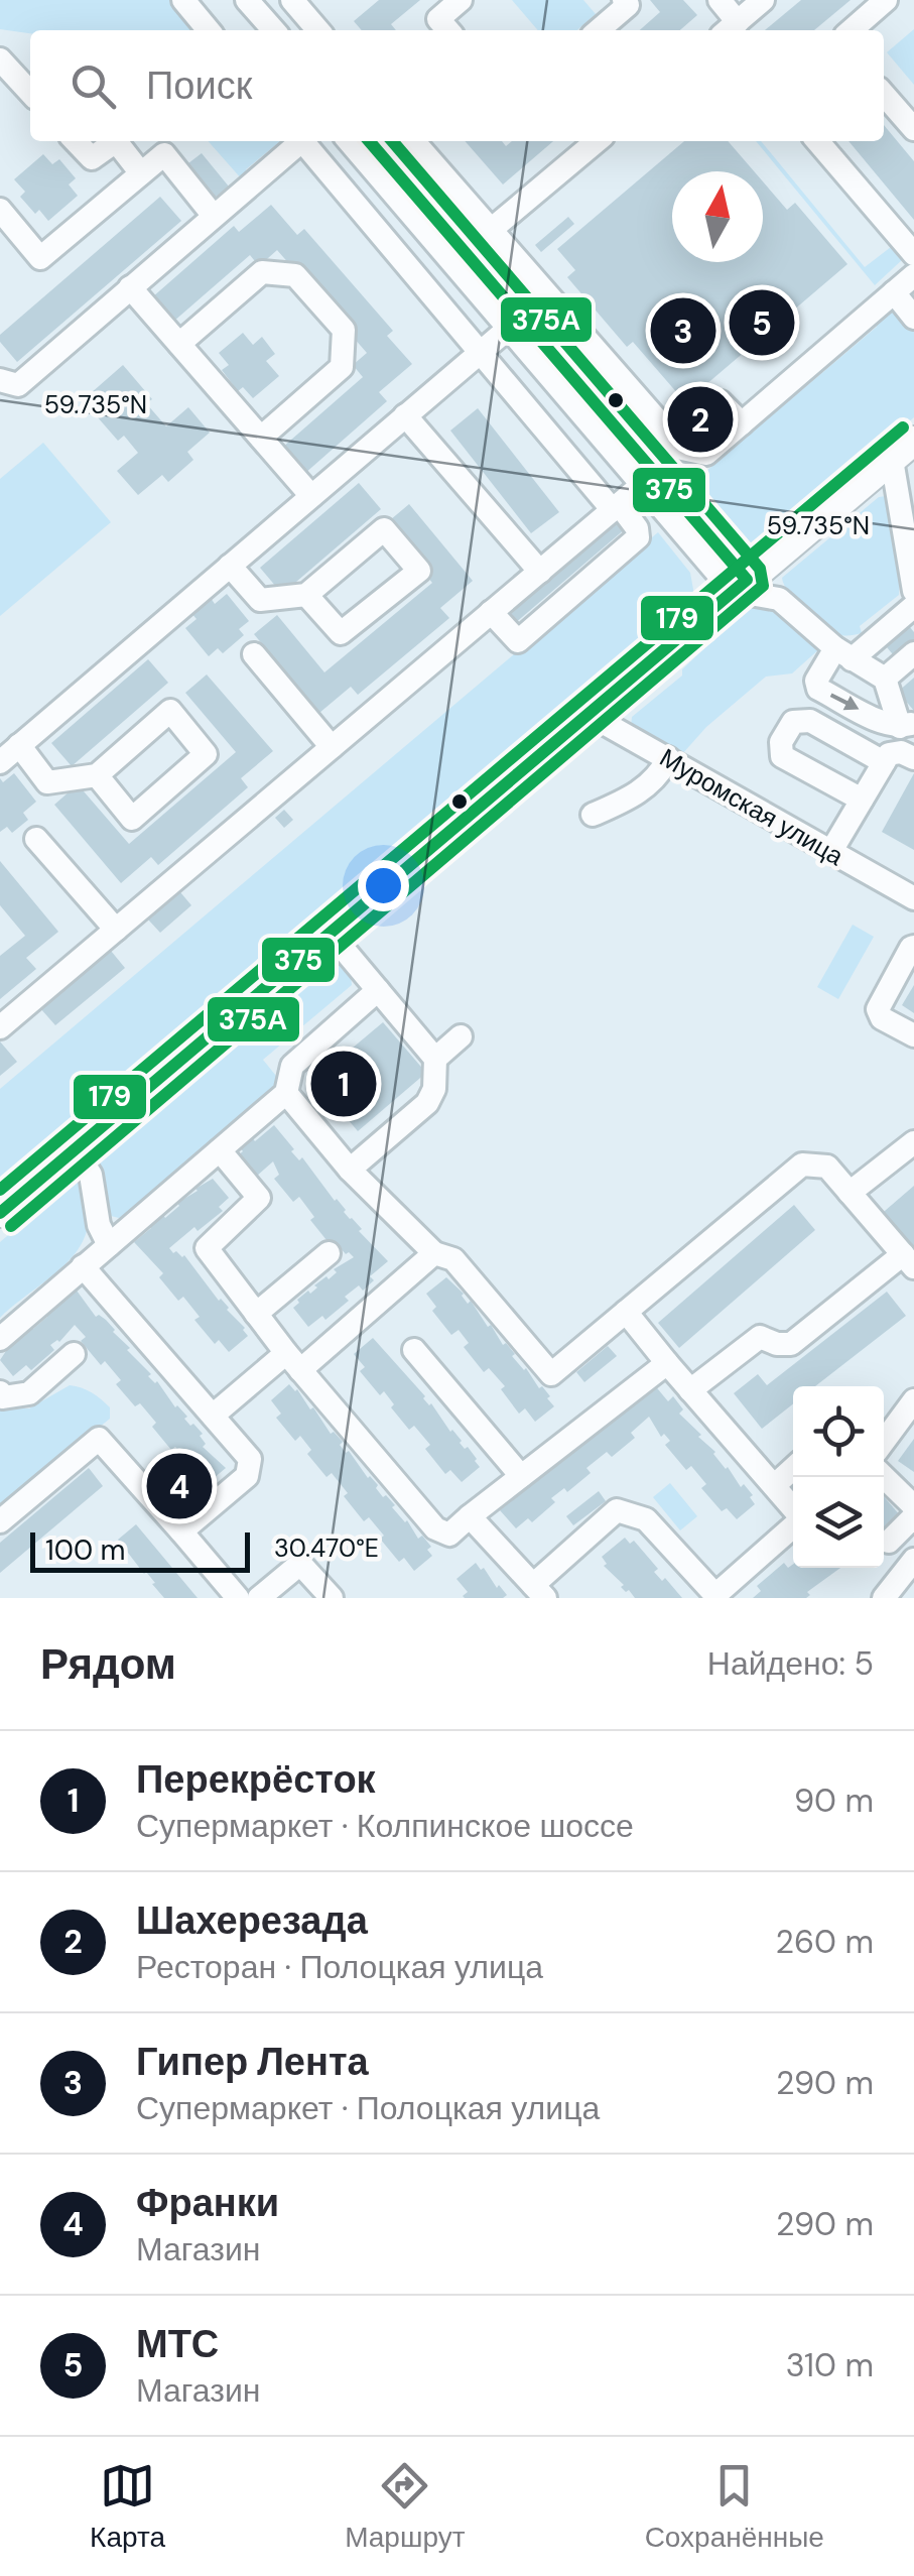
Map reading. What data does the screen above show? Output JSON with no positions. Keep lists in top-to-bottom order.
{
  "streets": {
    "street": ["Муромская улица"]
  },
  "lines": ["transit line 375", "transit line 375А", "transit line 179"],
  "scale_bar": "100 m",
  "north": "top",
  "page": {
    "search": "Поиск",
    "pins": [
      "5",
      "3",
      "2",
      "1",
      "4"
    ],
    "scale": "100 m",
    "heading": ["Рядом", "Найдено: 5"],
    "list": [
      {
        "mark": "1",
        "name": "Перекрёсток",
        "note": "Супермаркет · Колпинское шоссе",
        "value": "90 m"
      },
      {
        "mark": "2",
        "name": "Шахерезада",
        "note": "Ресторан · Полоцкая улица",
        "value": "260 m"
      },
      {
        "mark": "3",
        "name": "Гипер Лента",
        "note": "Супермаркет · Полоцкая улица",
        "value": "290 m"
      },
      {
        "mark": "4",
        "name": "Франки",
        "note": "Магазин",
        "value": "290 m"
      },
      {
        "mark": "5",
        "name": "МТС",
        "note": "Магазин",
        "value": "310 m"
      }
    ],
    "nav": ["Карта", "Маршрут", "Сохранённые"]
  },
  "coordinates": ["59.735°N", "30.470°E"]
}
